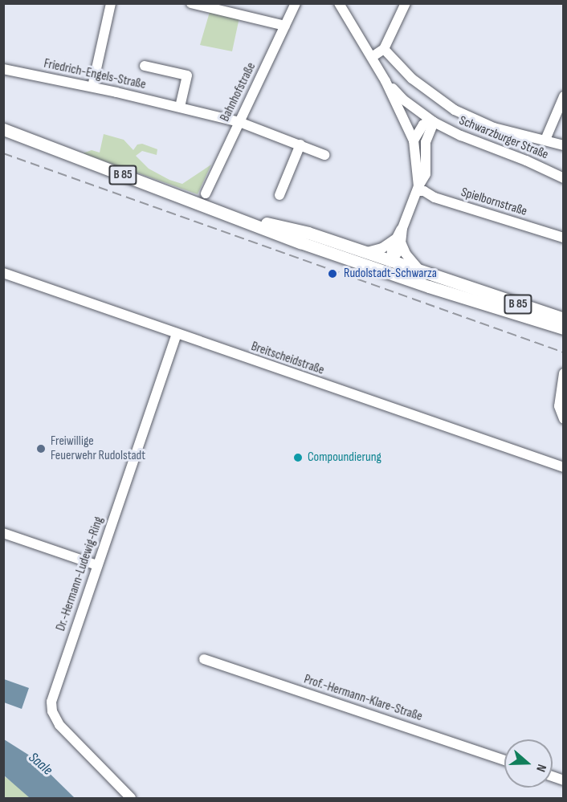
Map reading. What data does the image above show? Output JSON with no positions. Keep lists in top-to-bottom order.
{
  "streets": {
    "main road": ["B 85"],
    "street": [
      "Friedrich-Engels-Straße",
      "Bahnhofstraße",
      "Schwarzburger Straße",
      "Spielbornstraße",
      "Breitscheidstraße",
      "Dr.-Hermann-Ludewig-Ring",
      "Prof.-Hermann-Klare-Straße"
    ]
  },
  "crossings": [
    ["Friedrich-Engels-Straße", "Bahnhofstraße"],
    ["Schwarzburger Straße", "Spielbornstraße"],
    ["Breitscheidstraße", "Dr.-Hermann-Ludewig-Ring"]
  ],
  "water": ["Saale"],
  "places": ["Rudolstadt-Schwarza", "Freiwillige Feuerwehr Rudolstadt", "Compoundierung"],
  "north": "right"
}
